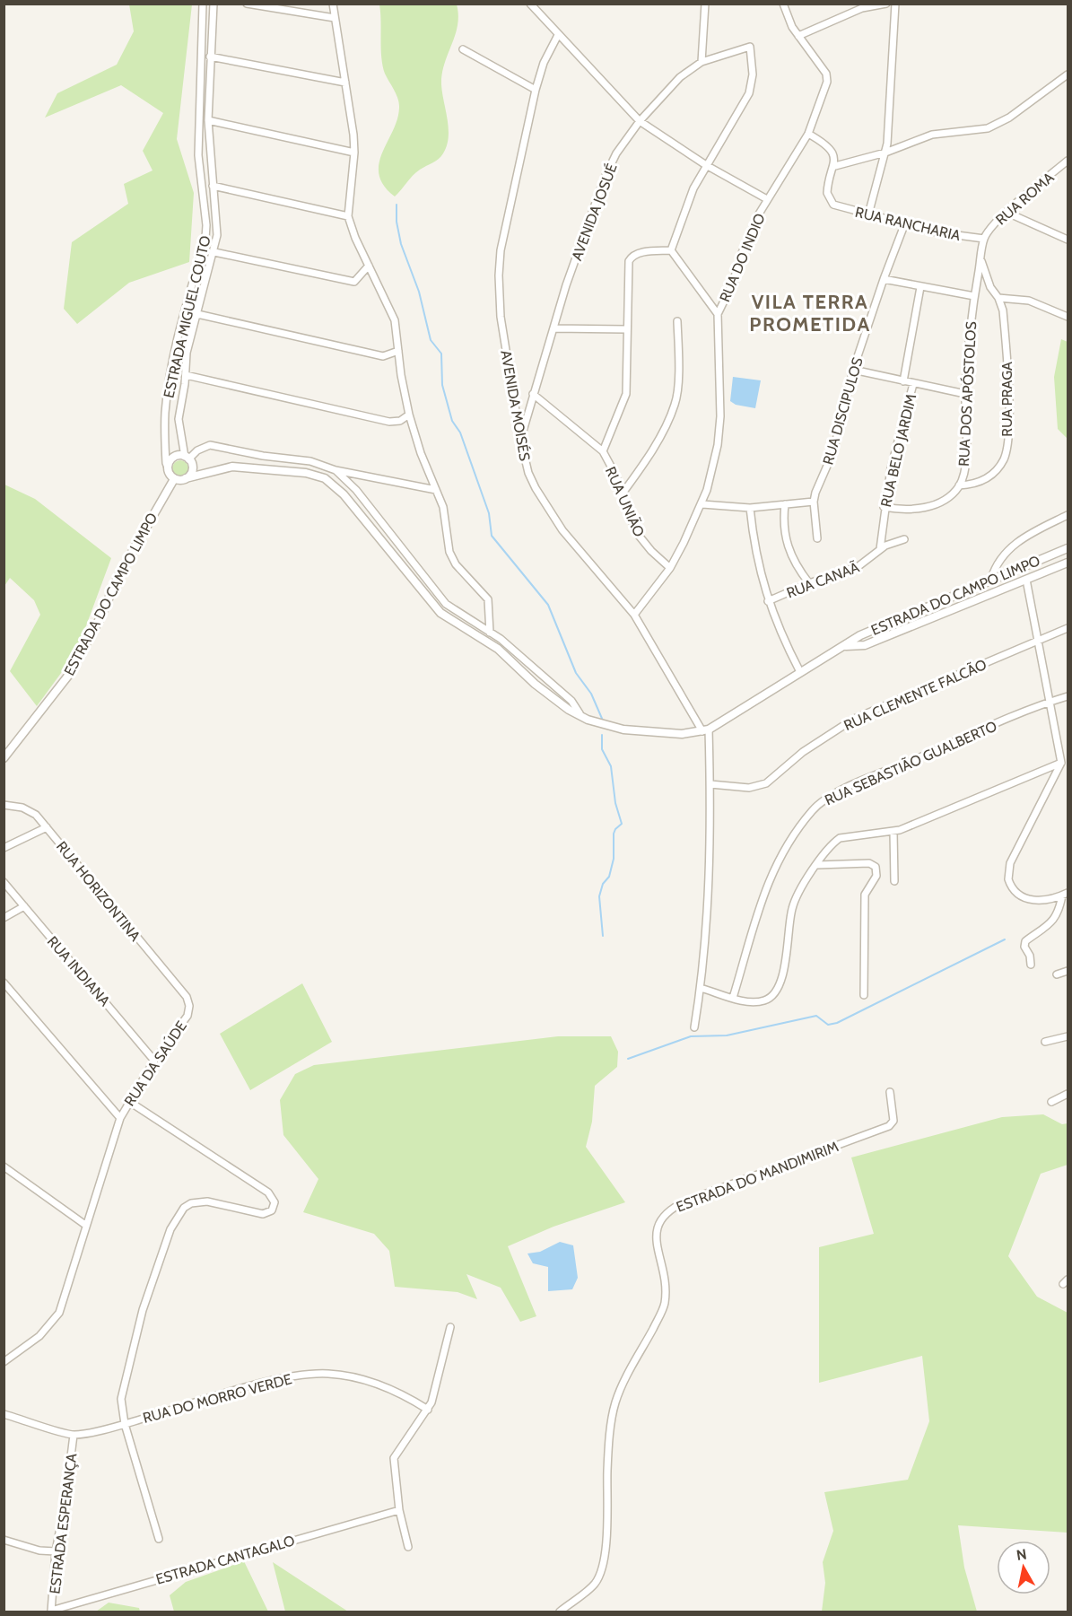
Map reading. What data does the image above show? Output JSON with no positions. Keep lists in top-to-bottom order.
{
  "streets": {
    "street": [
      "RUA ROMA",
      "AVENIDA JOSUÉ",
      "RUA RANCHARIA",
      "RUA DO INDIO",
      "ESTRADA MIGUEL COUTO",
      "RUA DOS APÓSTOLOS",
      "RUA PRAGA",
      "AVENIDA MOISÉS",
      "RUA DISCIPULOS",
      "RUA BELO JARDIM",
      "RUA UNIÃO",
      "RUA CANAÃ",
      "ESTRADA DO CAMPO LIMPO",
      "RUA CLEMENTE FALCÃO",
      "RUA SEBASTIÃO GUALBERTO",
      "RUA HORIZONTINA",
      "RUA INDIANA",
      "RUA DA SAÚDE",
      "ESTRADA DO MANDIMIRIM",
      "RUA DO MORRO VERDE",
      "ESTRADA ESPERANÇA",
      "ESTRADA CANTAGALO"
    ]
  },
  "crossings": [
    ["RUA ROMA", "RUA RANCHARIA"],
    ["RUA ROMA", "RUA DOS APÓSTOLOS"],
    ["AVENIDA JOSUÉ", "AVENIDA MOISÉS"],
    ["AVENIDA JOSUÉ", "RUA UNIÃO"],
    ["RUA RANCHARIA", "RUA DOS APÓSTOLOS"],
    ["RUA RANCHARIA", "RUA DISCIPULOS"],
    ["RUA DO INDIO", "AVENIDA MOISÉS"],
    ["RUA DO INDIO", "RUA UNIÃO"],
    ["ESTRADA MIGUEL COUTO", "ESTRADA DO CAMPO LIMPO"],
    ["RUA DOS APÓSTOLOS", "RUA PRAGA"],
    ["RUA PRAGA", "RUA BELO JARDIM"],
    ["AVENIDA MOISÉS", "ESTRADA DO CAMPO LIMPO"],
    ["RUA BELO JARDIM", "RUA CANAÃ"],
    ["RUA HORIZONTINA", "RUA DA SAÚDE"],
    ["RUA INDIANA", "RUA DA SAÚDE"],
    ["RUA DO MORRO VERDE", "ESTRADA ESPERANÇA"],
    ["ESTRADA ESPERANÇA", "ESTRADA CANTAGALO"]
  ],
  "districts": ["VILA TERRA PROMETIDA"],
  "north": "top"
}
